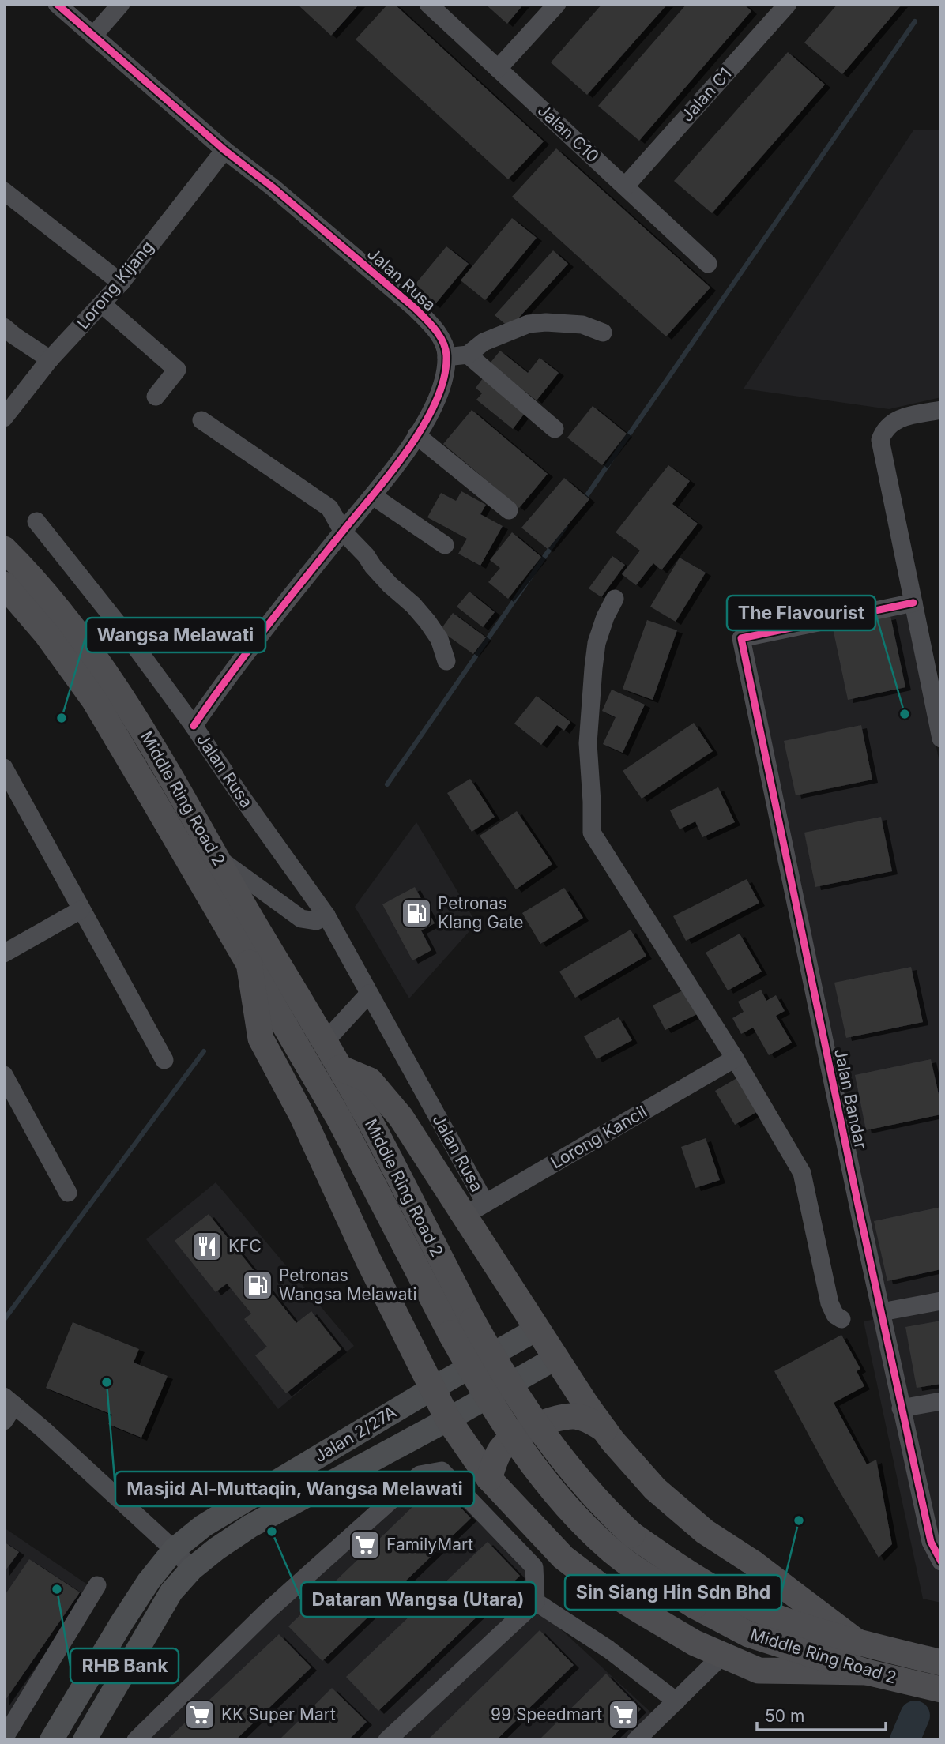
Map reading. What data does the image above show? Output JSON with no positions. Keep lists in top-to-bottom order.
{
  "streets": {
    "highway": ["Middle Ring Road 2"],
    "main road": ["Jalan 2/27A"],
    "street": [
      "Jalan C1",
      "Jalan C10",
      "Jalan Rusa",
      "Lorong Kijang",
      "Jalan Bandar",
      "Lorong Kancil"
    ]
  },
  "crossings": [
    ["Jalan C1", "Jalan C10"],
    ["Jalan Rusa", "Lorong Kijang"],
    ["Jalan Rusa", "Lorong Kancil"]
  ],
  "places": {
    "other": [
      "The Flavourist",
      "Wangsa Melawati",
      "Masjid Al-Muttaqin, Wangsa Melawati",
      "Sin Siang Hin Sdn Bhd",
      "Dataran Wangsa (Utara)",
      "RHB Bank"
    ],
    "fuel station": ["Petronas Klang Gate", "Petronas Wangsa Melawati"],
    "restaurant": ["KFC"],
    "supermarket": ["FamilyMart", "KK Super Mart", "99 Speedmart"]
  },
  "scale_bar": "50 m"
}
